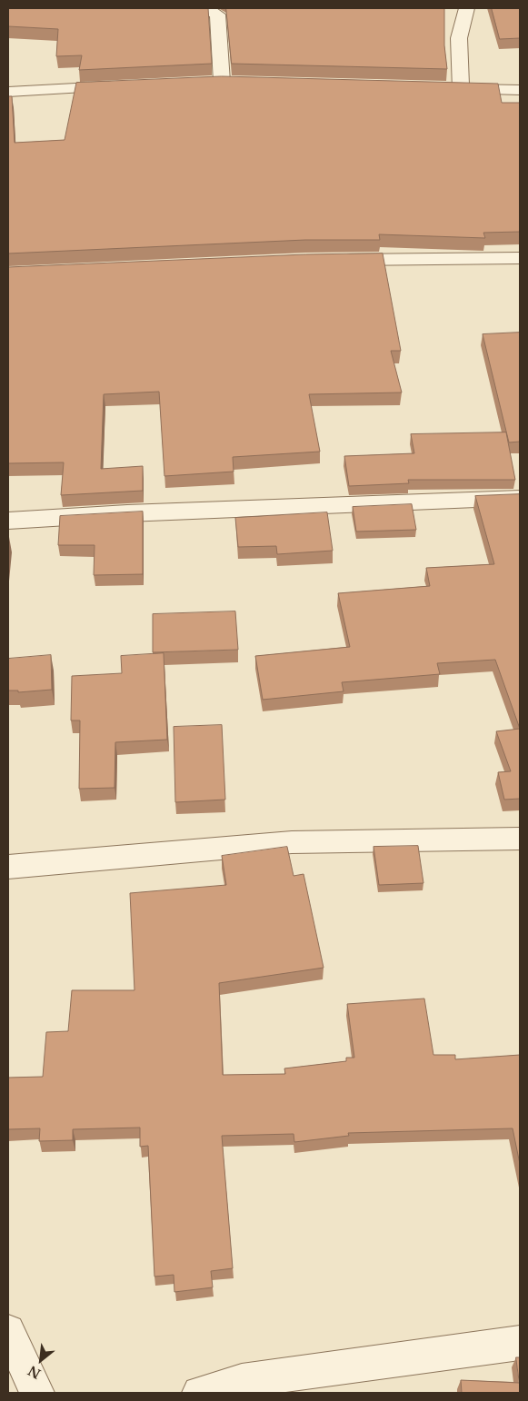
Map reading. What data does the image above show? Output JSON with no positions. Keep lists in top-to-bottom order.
{
  "north": "bottom left"
}
